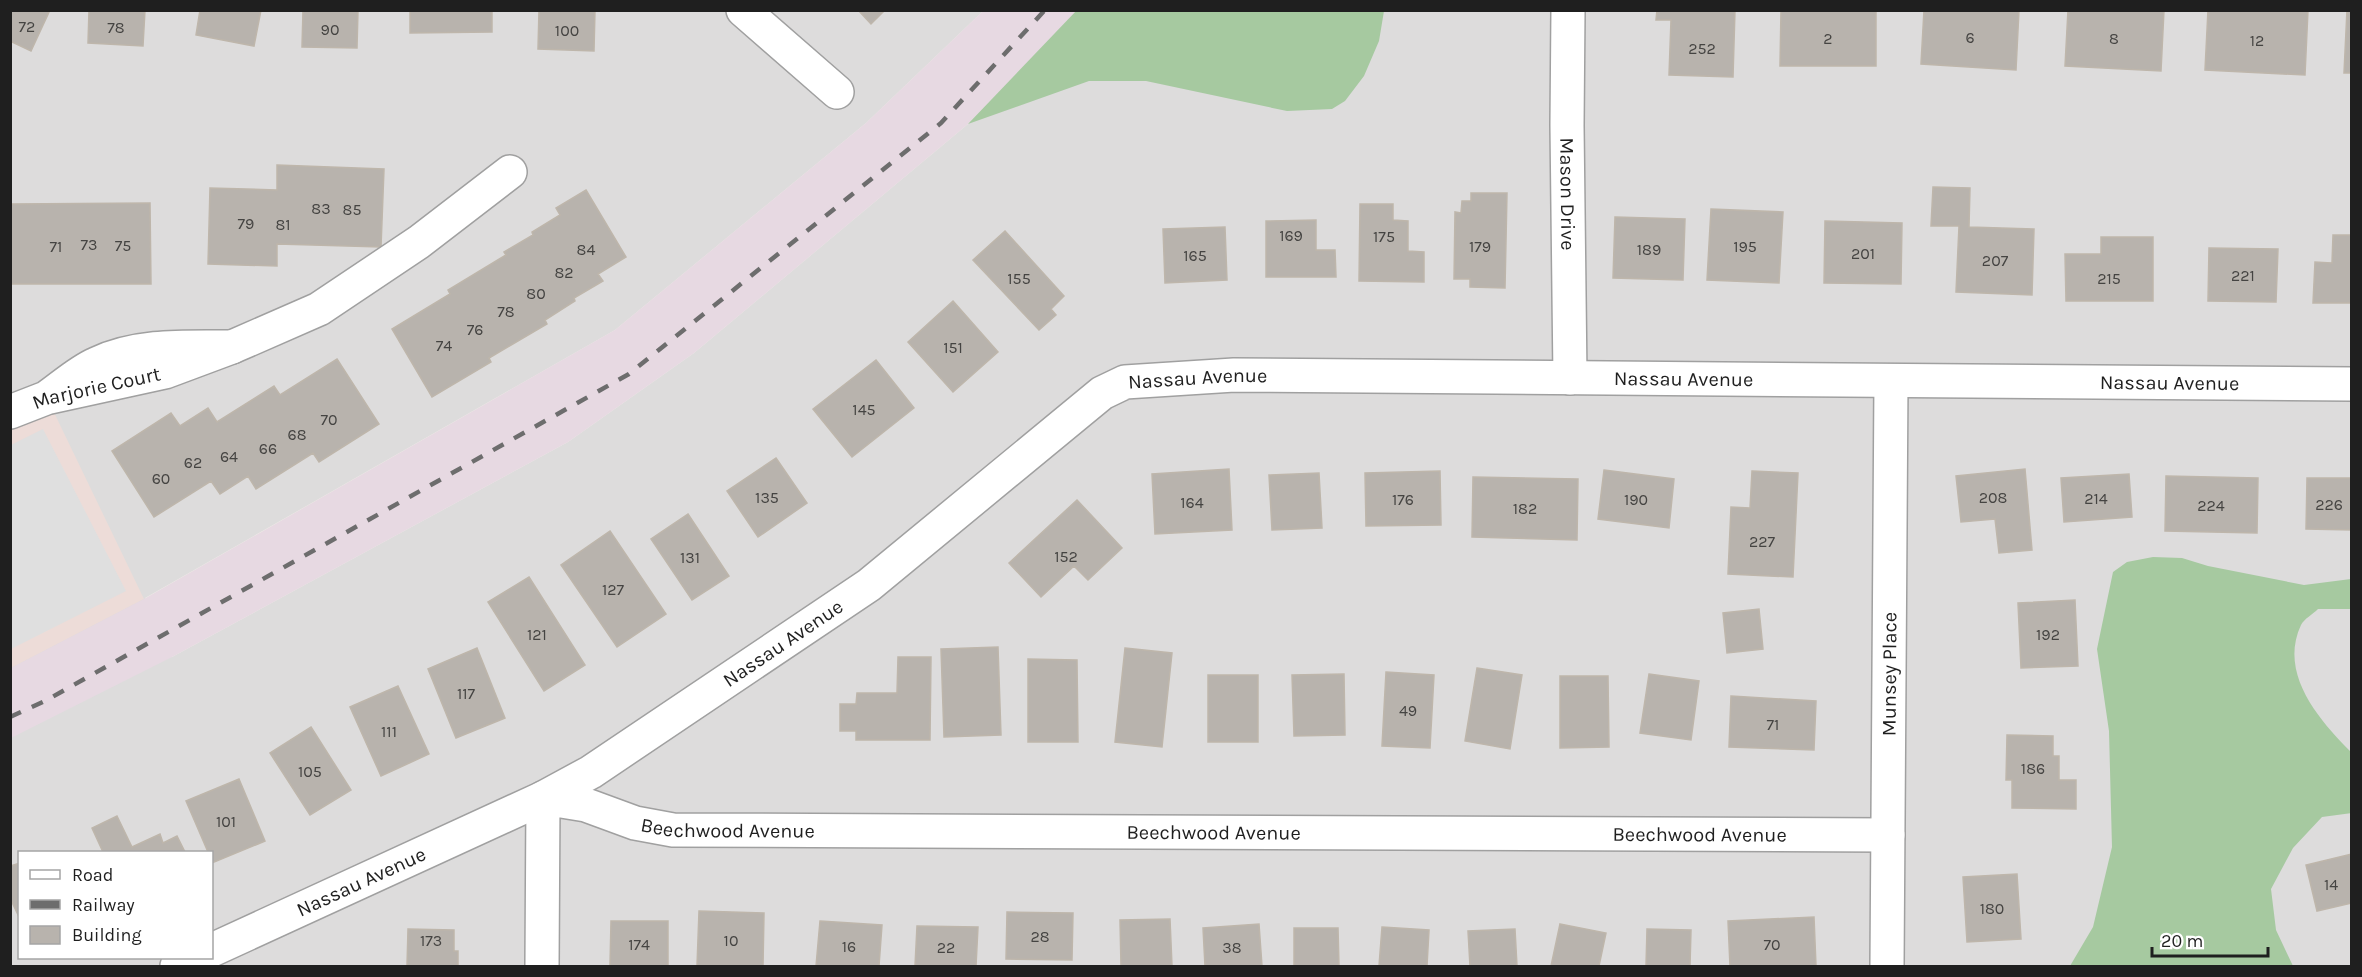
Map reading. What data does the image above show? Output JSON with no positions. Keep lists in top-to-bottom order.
{
  "streets": {
    "street": [
      "Mason Drive",
      "Marjorie Court",
      "Nassau Avenue",
      "Munsey Place",
      "Beechwood Avenue"
    ]
  },
  "crossings": [
    ["Mason Drive", "Nassau Avenue"],
    ["Nassau Avenue", "Munsey Place"],
    ["Nassau Avenue", "Beechwood Avenue"],
    ["Munsey Place", "Beechwood Avenue"]
  ],
  "house_numbers": [
    "72",
    "78",
    "90",
    "100",
    "6",
    "2",
    "8",
    "12",
    "252",
    "83",
    "85",
    "79",
    "81",
    "169",
    "175",
    "73",
    "75",
    "71",
    "179",
    "195",
    "84",
    "189",
    "201",
    "165",
    "207",
    "82",
    "221",
    "155",
    "215",
    "80",
    "78",
    "76",
    "74",
    "151",
    "145",
    "70",
    "68",
    "66",
    "64",
    "62",
    "60",
    "135",
    "208",
    "214",
    "176",
    "190",
    "164",
    "226",
    "224",
    "182",
    "227",
    "152",
    "131",
    "127",
    "121",
    "192",
    "117",
    "49",
    "71",
    "111",
    "186",
    "105",
    "101",
    "14",
    "180",
    "28",
    "173",
    "10",
    "174",
    "70",
    "16",
    "22",
    "38"
  ],
  "legend": ["Road", "Railway", "Building"],
  "scale_bar": "20 m"
}
